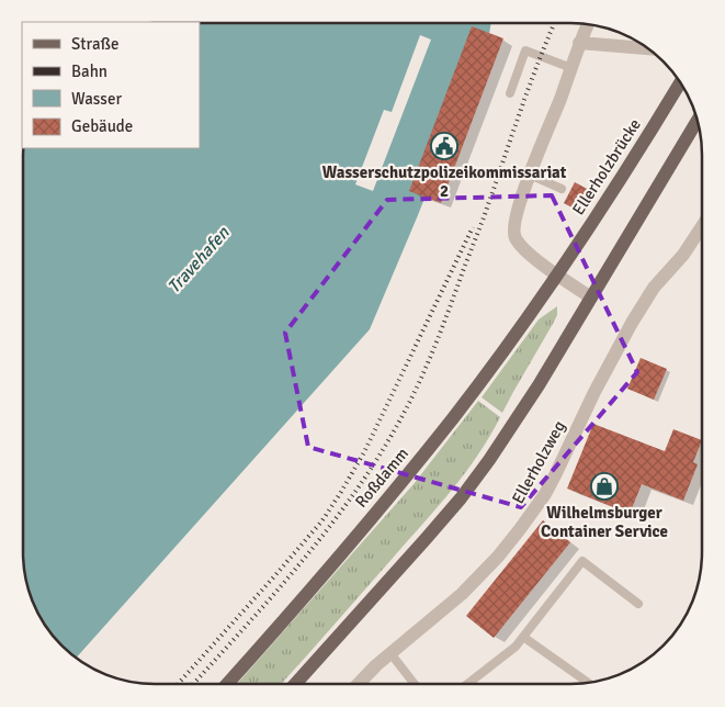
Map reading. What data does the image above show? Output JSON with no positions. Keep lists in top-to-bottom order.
{
  "streets": {
    "main road": ["Ellerholzbrücke", "Roßdamm"],
    "street": ["Ellerholzweg"]
  },
  "crossings": [
    ["Ellerholzbrücke", "Roßdamm"]
  ],
  "water": ["Travehafen"],
  "places": {
    "public building": ["Wasserschutzpolizeikommissariat 2"],
    "shop": ["Wilhelmsburger Container Service"]
  },
  "legend": [
    "Straße",
    "Bahn",
    "Wasser",
    "Gebäude"
  ]
}
